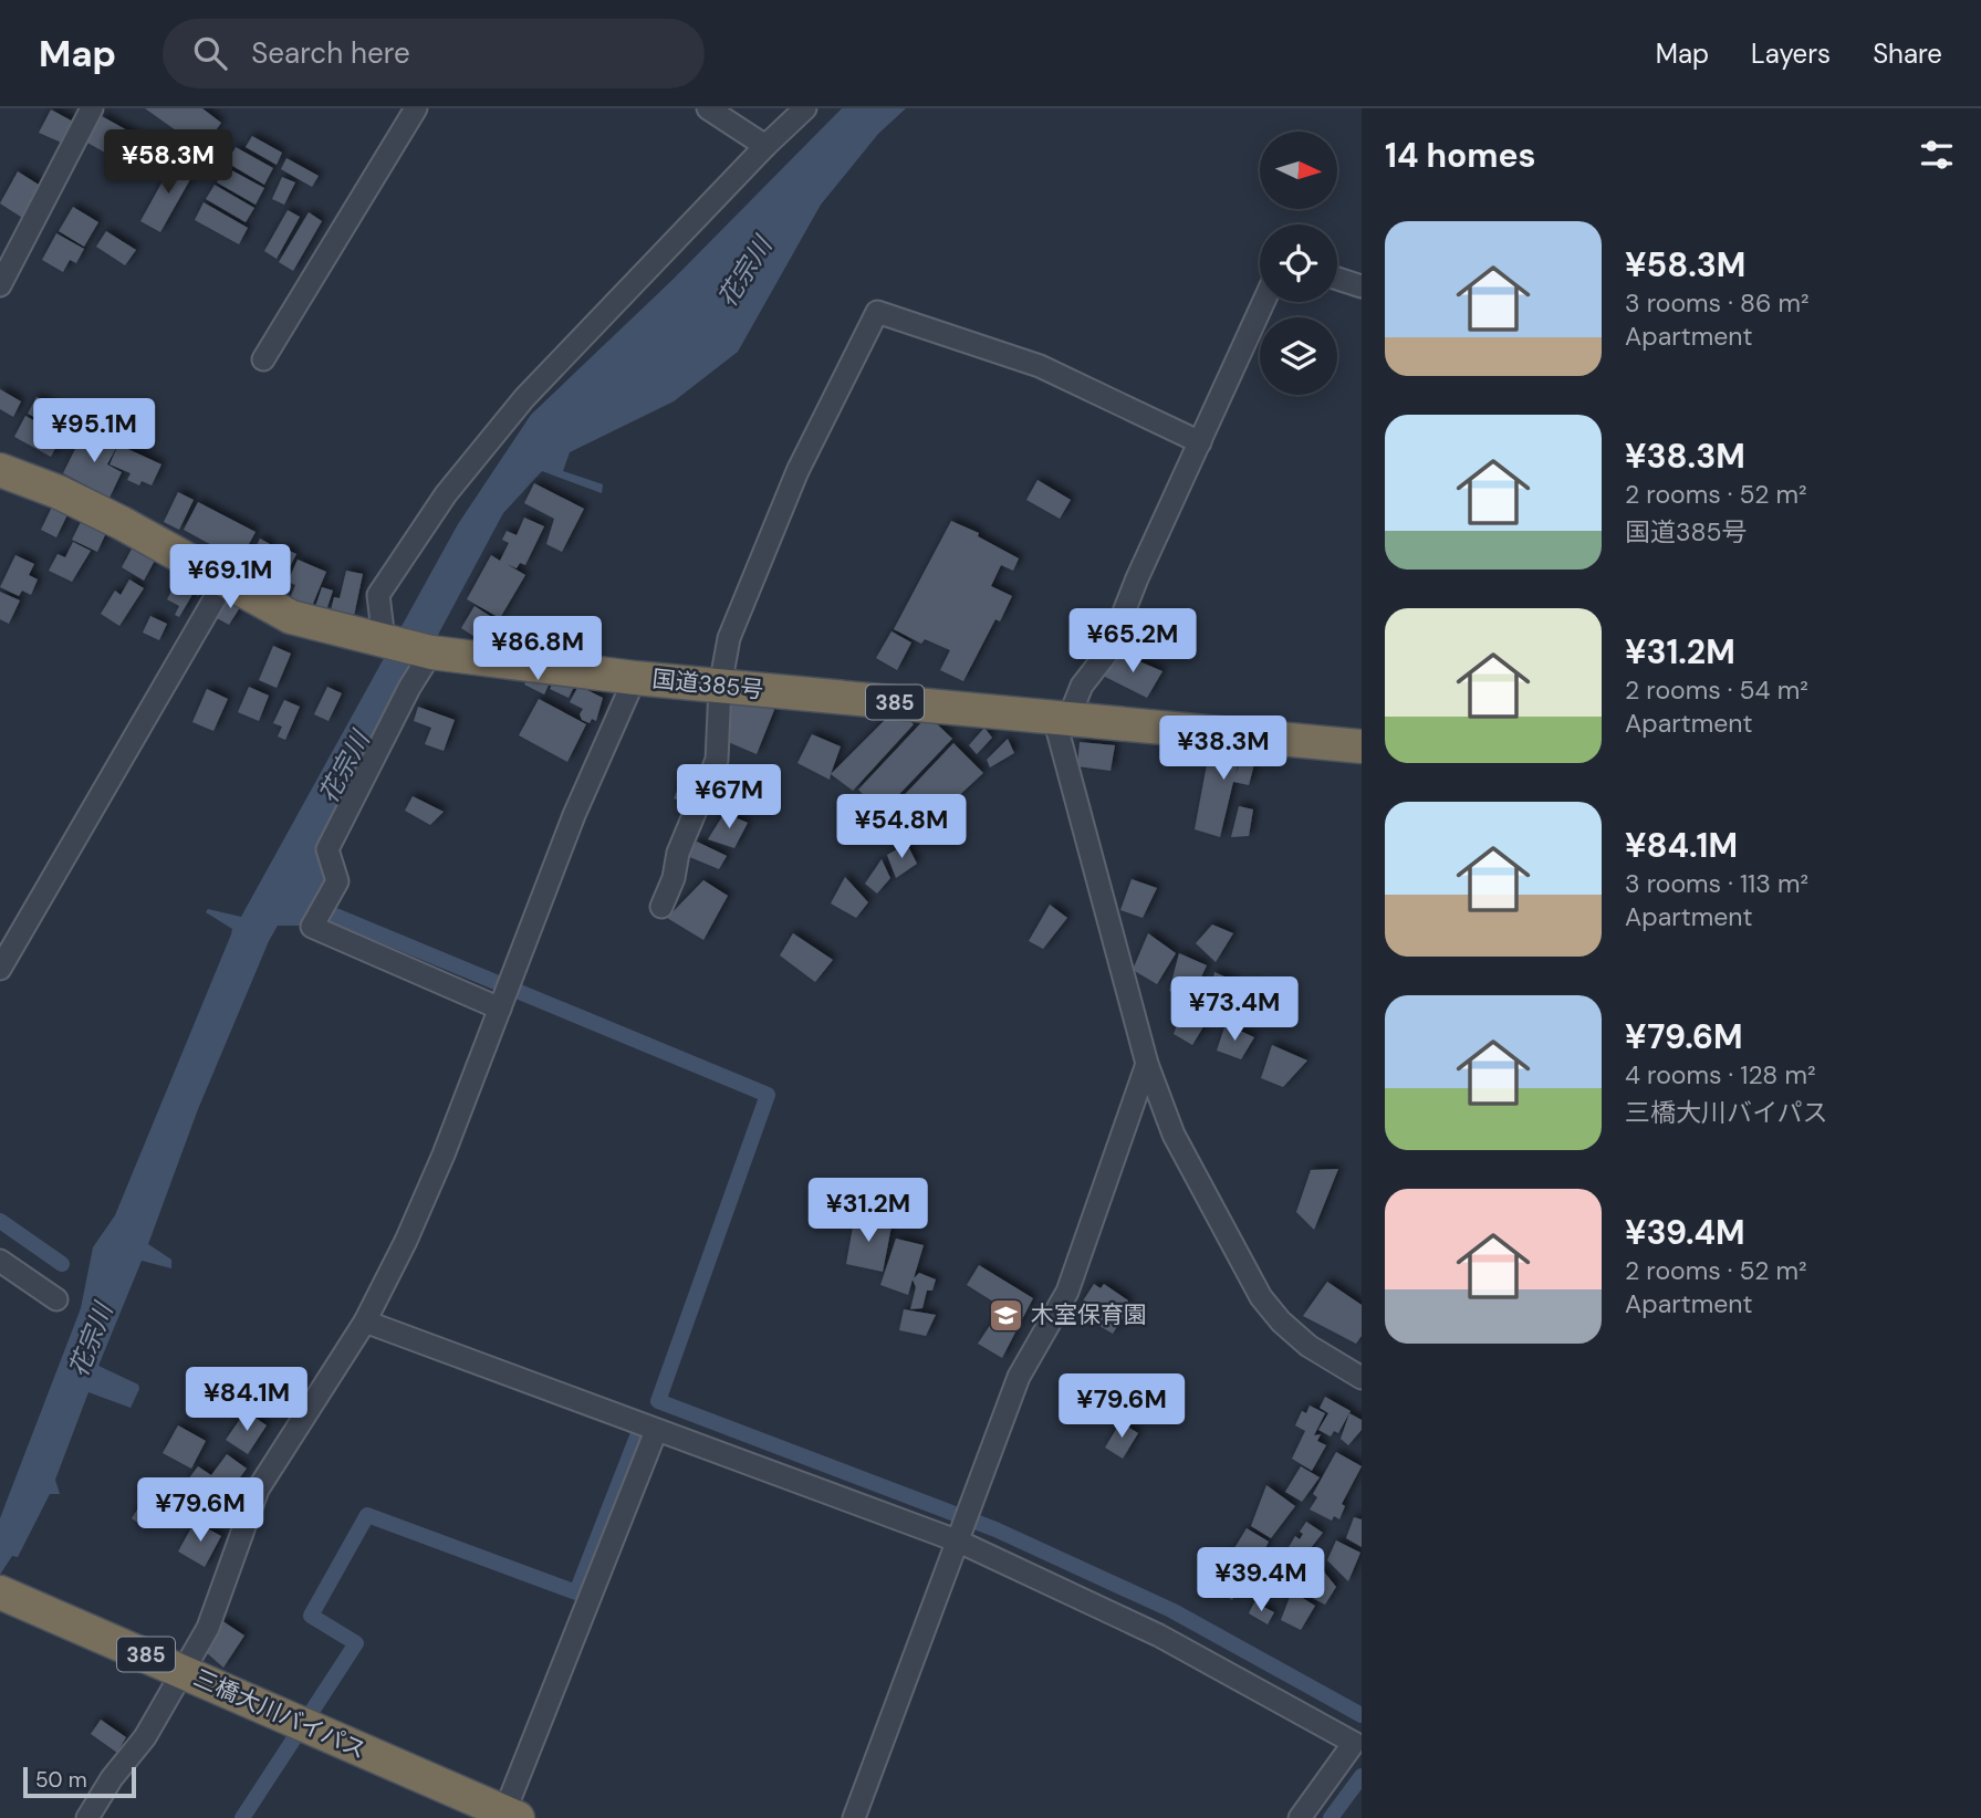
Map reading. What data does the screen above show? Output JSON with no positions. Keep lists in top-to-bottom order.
{
  "streets": {
    "highway": ["国道385号", "385", "三橋大川バイパス"]
  },
  "water": ["花宗川"],
  "places": {
    "school or university": ["木室保育園"]
  },
  "scale_bar": "50 m",
  "north": "right",
  "page": {
    "header": "Map",
    "search": "Search here",
    "nav": ["Map", "Layers", "Share"],
    "heading": "14 homes",
    "price": [
      "¥58.3M",
      "¥95.1M",
      "¥69.1M",
      "¥65.2M",
      "¥86.8M",
      "¥38.3M",
      "¥67M",
      "¥54.8M",
      "¥73.4M",
      "¥31.2M",
      "¥84.1M",
      "¥79.6M",
      "¥79.6M",
      "¥39.4M"
    ],
    "list": [
      {
        "name": "¥58.3M",
        "note": "3 rooms · 86 m² · Apartment"
      },
      {
        "name": "¥38.3M",
        "note": "2 rooms · 52 m² · 国道385号"
      },
      {
        "name": "¥31.2M",
        "note": "2 rooms · 54 m² · Apartment"
      },
      {
        "name": "¥84.1M",
        "note": "3 rooms · 113 m² · Apartment"
      },
      {
        "name": "¥79.6M",
        "note": "4 rooms · 128 m² · 三橋大川バイパス"
      },
      {
        "name": "¥39.4M",
        "note": "2 rooms · 52 m² · Apartment"
      }
    ],
    "scale": "50 m"
  }
}
